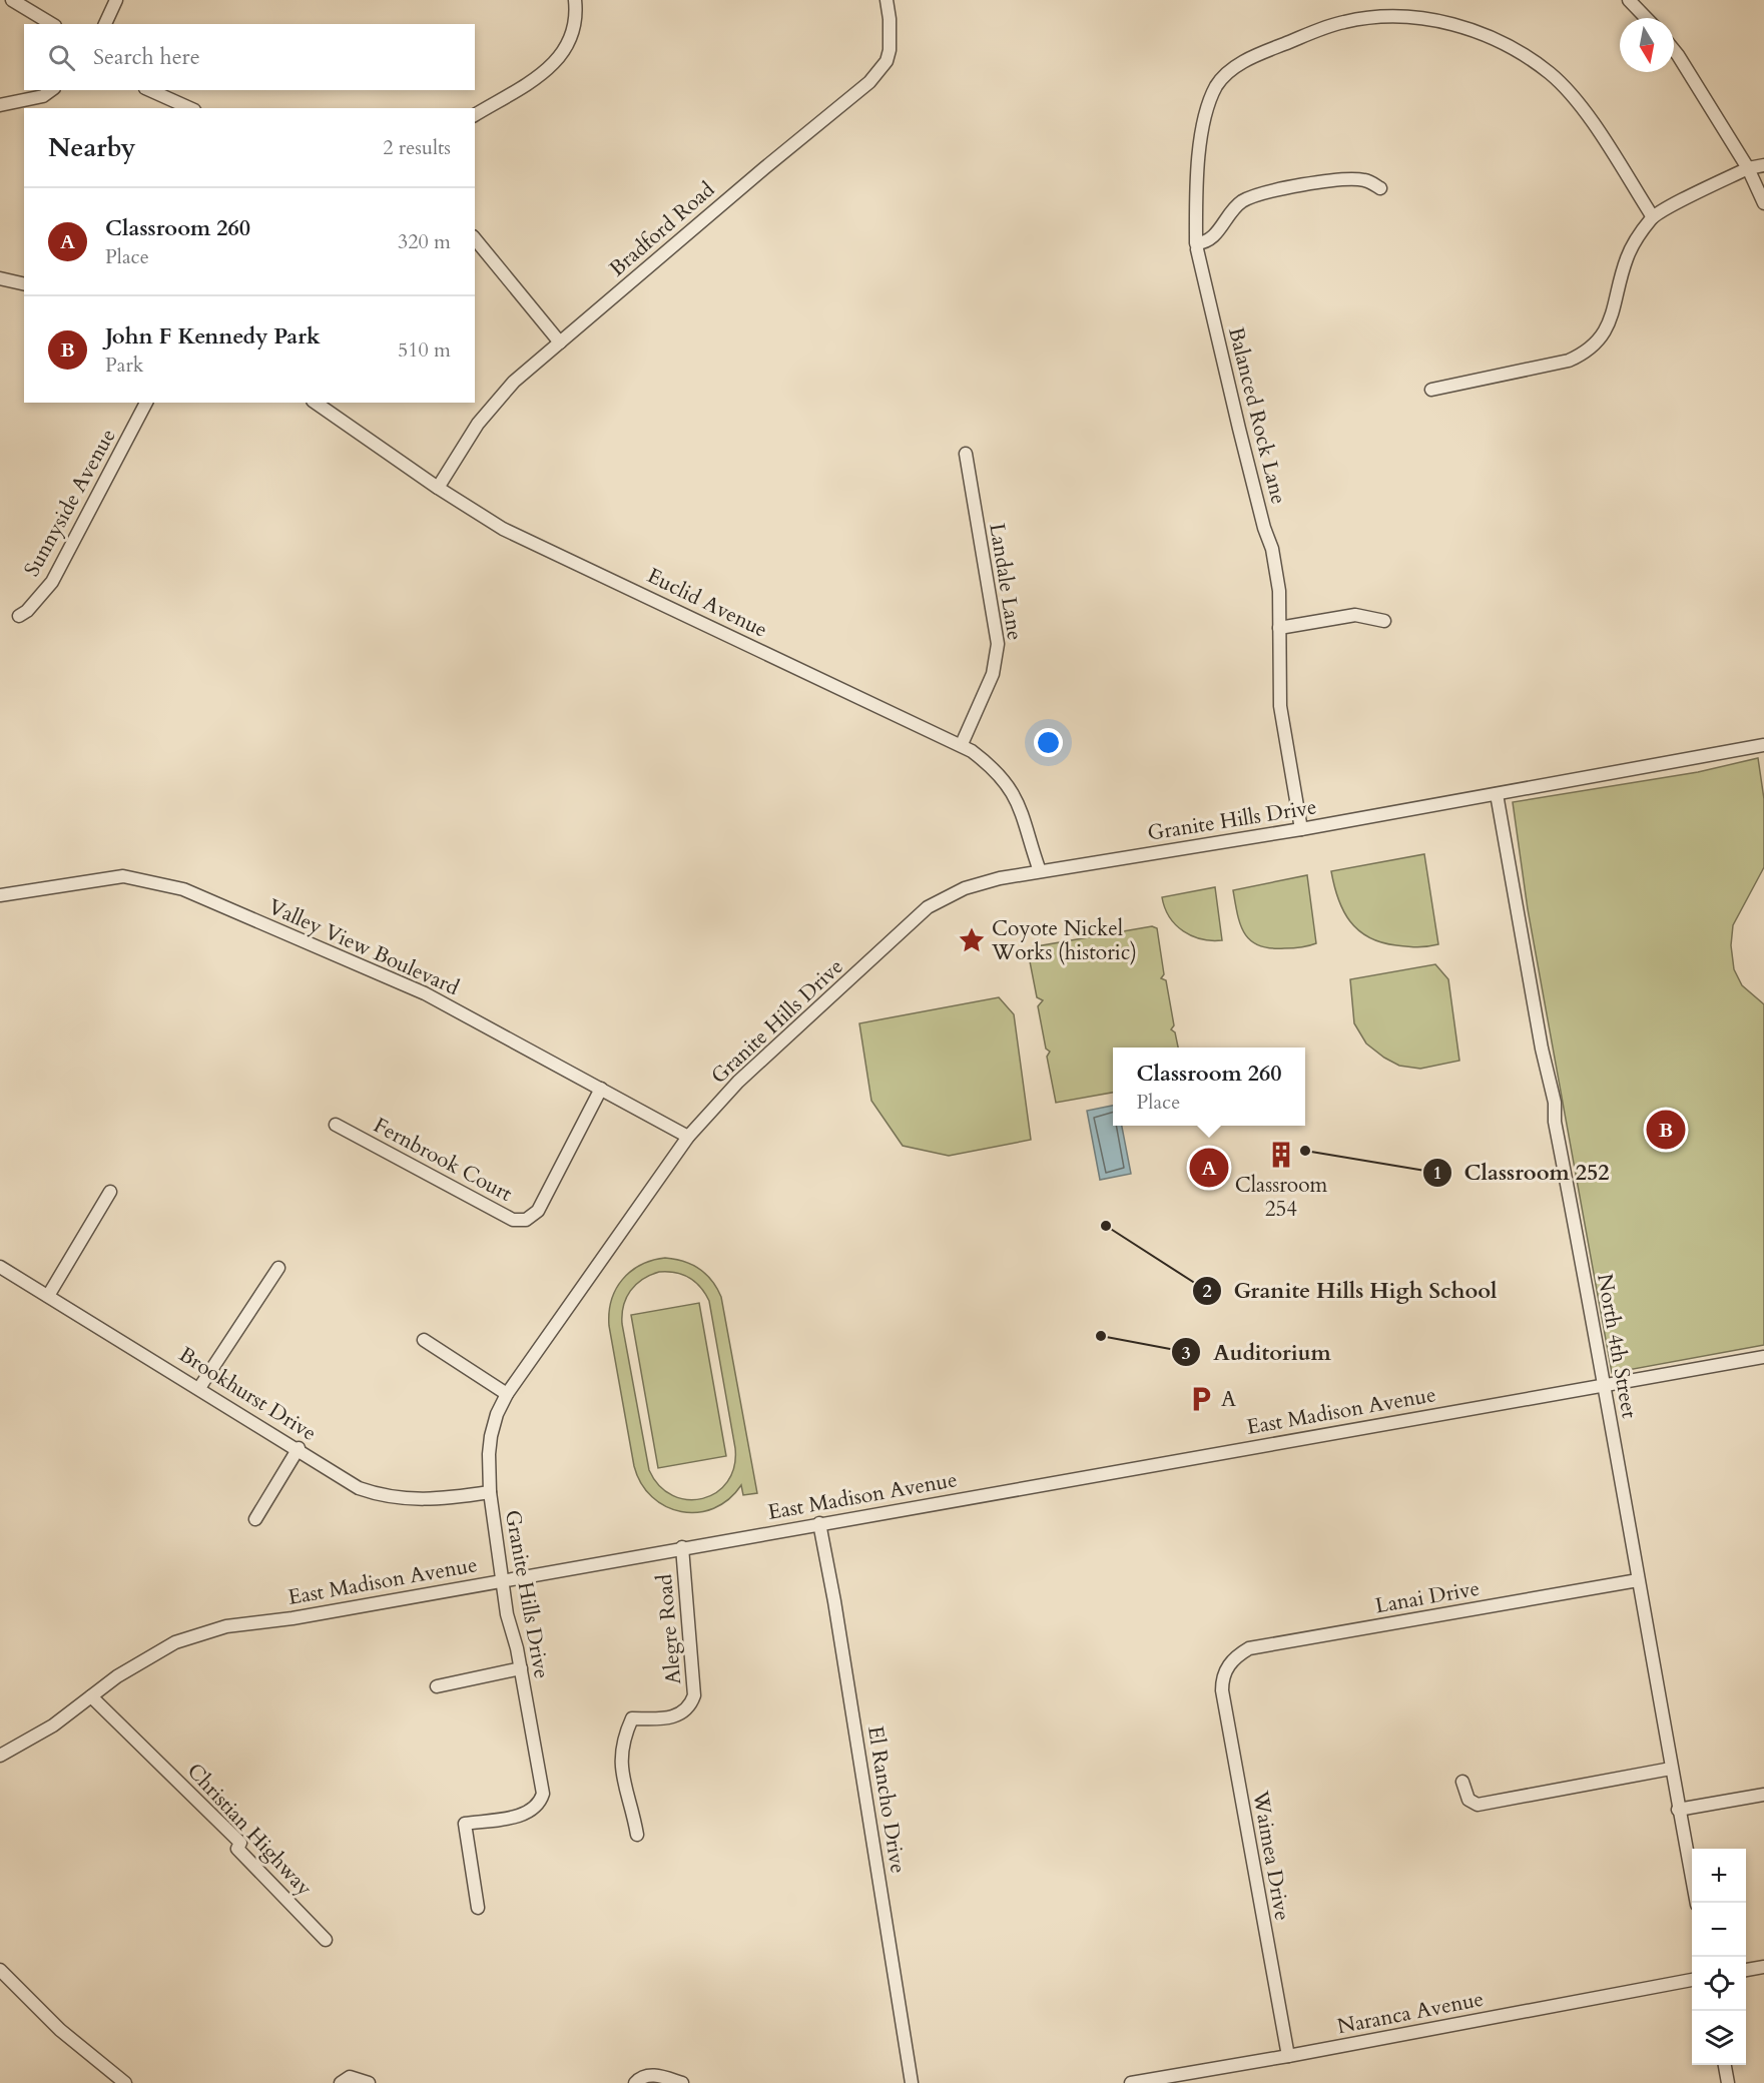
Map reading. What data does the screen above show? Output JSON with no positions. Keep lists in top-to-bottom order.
{
  "streets": {
    "street": [
      "Bradford Road",
      "Balanced Rock Lane",
      "Sunnyside Avenue",
      "Landale Lane",
      "Euclid Avenue",
      "Granite Hills Drive",
      "Valley View Boulevard",
      "Fernbrook Court",
      "North 4th Street",
      "Brookhurst Drive",
      "East Madison Avenue",
      "Lanai Drive",
      "Alegre Road",
      "El Rancho Drive",
      "Christian Highway",
      "Waimea Drive",
      "Naranca Avenue"
    ]
  },
  "crossings": [
    ["Bradford Road", "Euclid Avenue"],
    ["Balanced Rock Lane", "Granite Hills Drive"],
    ["Landale Lane", "Euclid Avenue"],
    ["Euclid Avenue", "Granite Hills Drive"],
    ["Granite Hills Drive", "Valley View Boulevard"],
    ["Granite Hills Drive", "North 4th Street"],
    ["Granite Hills Drive", "Brookhurst Drive"],
    ["Granite Hills Drive", "East Madison Avenue"],
    ["Valley View Boulevard", "Fernbrook Court"],
    ["North 4th Street", "East Madison Avenue"],
    ["North 4th Street", "Lanai Drive"],
    ["East Madison Avenue", "Alegre Road"],
    ["East Madison Avenue", "El Rancho Drive"],
    ["East Madison Avenue", "Christian Highway"],
    ["Lanai Drive", "Waimea Drive"],
    ["Waimea Drive", "Naranca Avenue"]
  ],
  "places": {
    "place": ["Coyote Nickel Works (historic)"],
    "other": ["Classroom 252", "Granite Hills High School", "Auditorium"],
    "building": ["Classroom 254"],
    "parking": ["A"]
  },
  "north": "bottom",
  "page": {
    "search": "Search here",
    "heading": ["Nearby", "2 results"],
    "list": [
      {
        "mark": "A",
        "name": "Classroom 260",
        "note": "Place",
        "value": "320 m"
      },
      {
        "mark": "B",
        "name": "John F Kennedy Park",
        "note": "Park",
        "value": "510 m"
      }
    ],
    "popup": ["Classroom 260", "Place"],
    "pins": ["B", "A"],
    "map_buttons": ["+", "−"]
  }
}
